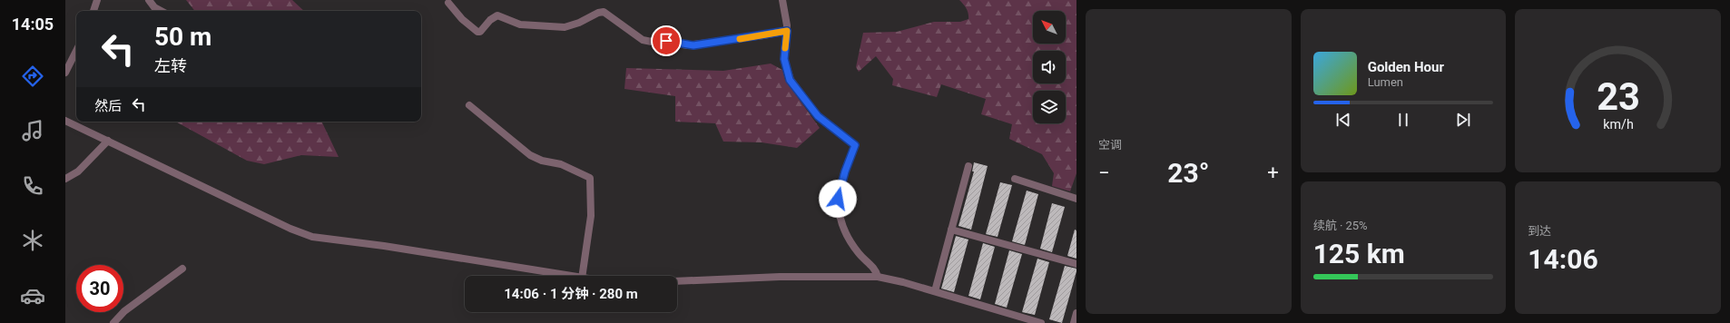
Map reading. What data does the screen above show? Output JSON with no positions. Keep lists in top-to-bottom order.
{
  "north": "top left",
  "page": {
    "tabs": "14:05",
    "tile": [
      "空调",
      ["续航 · 25%", "125 km"],
      ["到达", "14:06"]
    ],
    "turn": ["50 m", "左转"],
    "song": ["Golden Hour", "Lumen"],
    "then": "然后",
    "heat": ["−", "23°", "+"],
    "limit": "30",
    "trip": "14:06 · 1 分钟 · 280 m",
    "gauge": ["23", "km/h"]
  }
}
